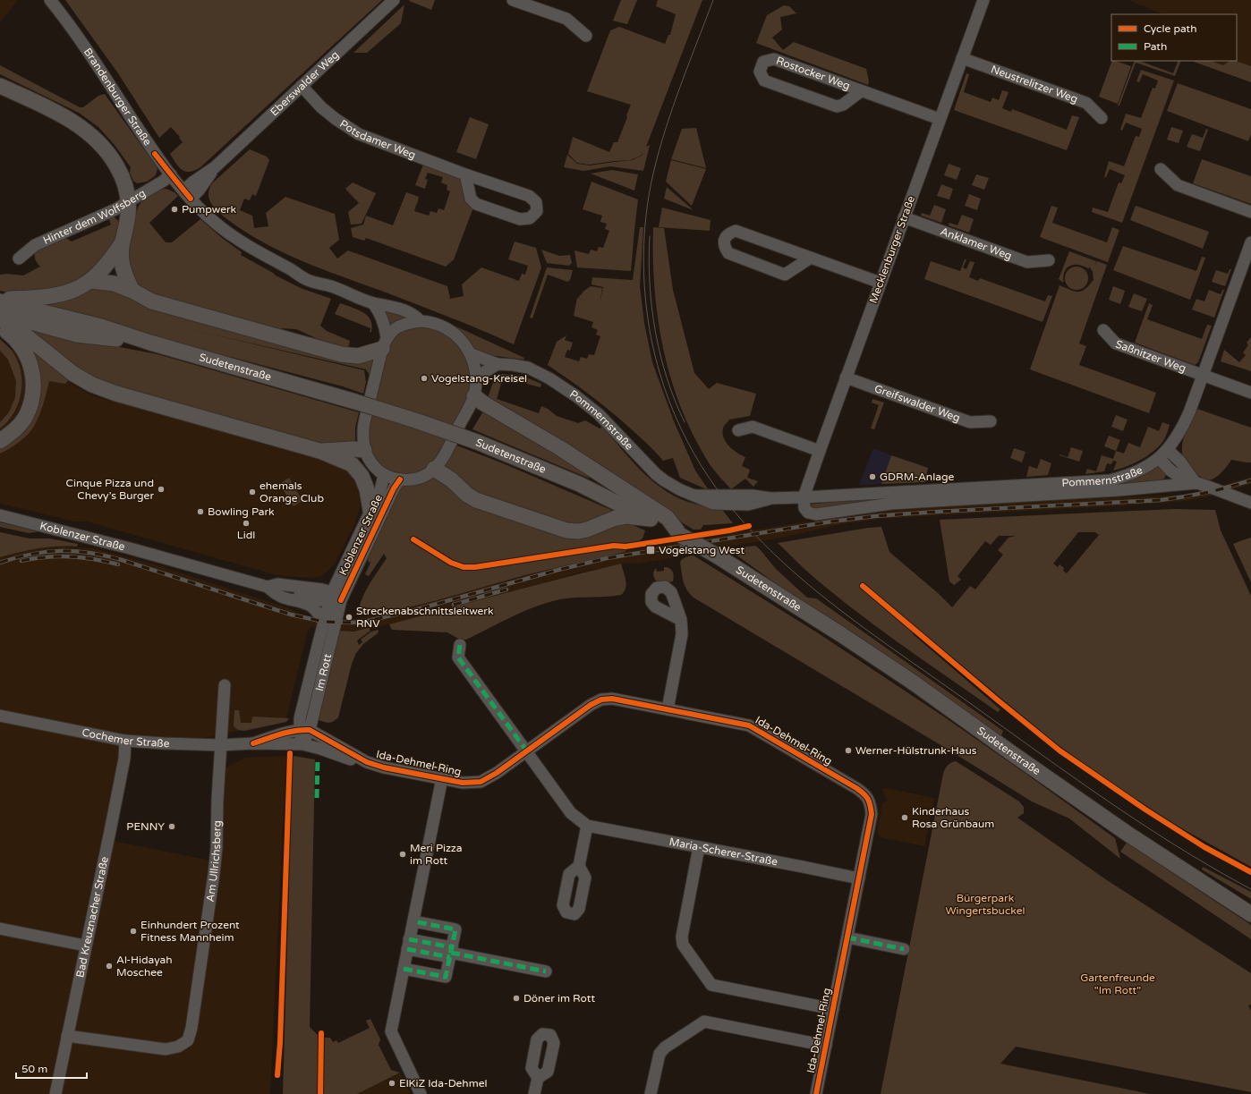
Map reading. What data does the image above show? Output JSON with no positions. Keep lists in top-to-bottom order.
{
  "streets": {
    "main road": ["Sudetenstraße"],
    "street": [
      "Rostocker Weg",
      "Eberswalder Weg",
      "Neustrelitzer Weg",
      "Brandenburger Straße",
      "Potsdamer Weg",
      "Hinter dem Wolfsberg",
      "Anklamer Weg",
      "Mecklenburger Straße",
      "Saßnitzer Weg",
      "Greifswalder Weg",
      "Pommernstraße",
      "Koblenzer Straße",
      "Im Rott",
      "Cochemer Straße",
      "Ida-Dehmel-Ring",
      "Maria-Scherer-Straße",
      "Am Ullrichsberg",
      "Bad Kreuznacher Straße"
    ]
  },
  "crossings": [
    ["Rostocker Weg", "Mecklenburger Straße"],
    ["Eberswalder Weg", "Brandenburger Straße"],
    ["Eberswalder Weg", "Potsdamer Weg"],
    ["Neustrelitzer Weg", "Mecklenburger Straße"],
    ["Brandenburger Straße", "Hinter dem Wolfsberg"],
    ["Brandenburger Straße", "Pommernstraße"],
    ["Anklamer Weg", "Mecklenburger Straße"],
    ["Mecklenburger Straße", "Greifswalder Weg"],
    ["Mecklenburger Straße", "Pommernstraße"],
    ["Saßnitzer Weg", "Pommernstraße"],
    ["Koblenzer Straße", "Im Rott"],
    ["Im Rott", "Cochemer Straße"],
    ["Im Rott", "Ida-Dehmel-Ring"],
    ["Cochemer Straße", "Ida-Dehmel-Ring"],
    ["Cochemer Straße", "Am Ullrichsberg"],
    ["Cochemer Straße", "Bad Kreuznacher Straße"],
    ["Ida-Dehmel-Ring", "Maria-Scherer-Straße"],
    ["Am Ullrichsberg", "Bad Kreuznacher Straße"]
  ],
  "parks": ["Bürgerpark Wingertsbuckel", "Gartenfreunde \"Im Rott\""],
  "places": {
    "other": [
      "Pumpwerk",
      "Vogelstang-Kreisel",
      "GDRM-Anlage",
      "Cinque Pizza und Chevy’s Burger",
      "ehemals Orange Club",
      "Bowling Park",
      "Lidl",
      "Streckenabschnittsleitwerk RNV",
      "Werner-Hülstrunk-Haus",
      "Kinderhaus Rosa Grünbaum",
      "PENNY",
      "Meri Pizza im Rott",
      "Einhundert Prozent Fitness Mannheim",
      "Al-Hidayah Moschee",
      "Döner im Rott",
      "ElKiZ Ida-Dehmel"
    ],
    "transit": ["Vogelstang West"]
  },
  "legend": ["Cycle path", "Path"],
  "scale_bar": "50 m"
}
